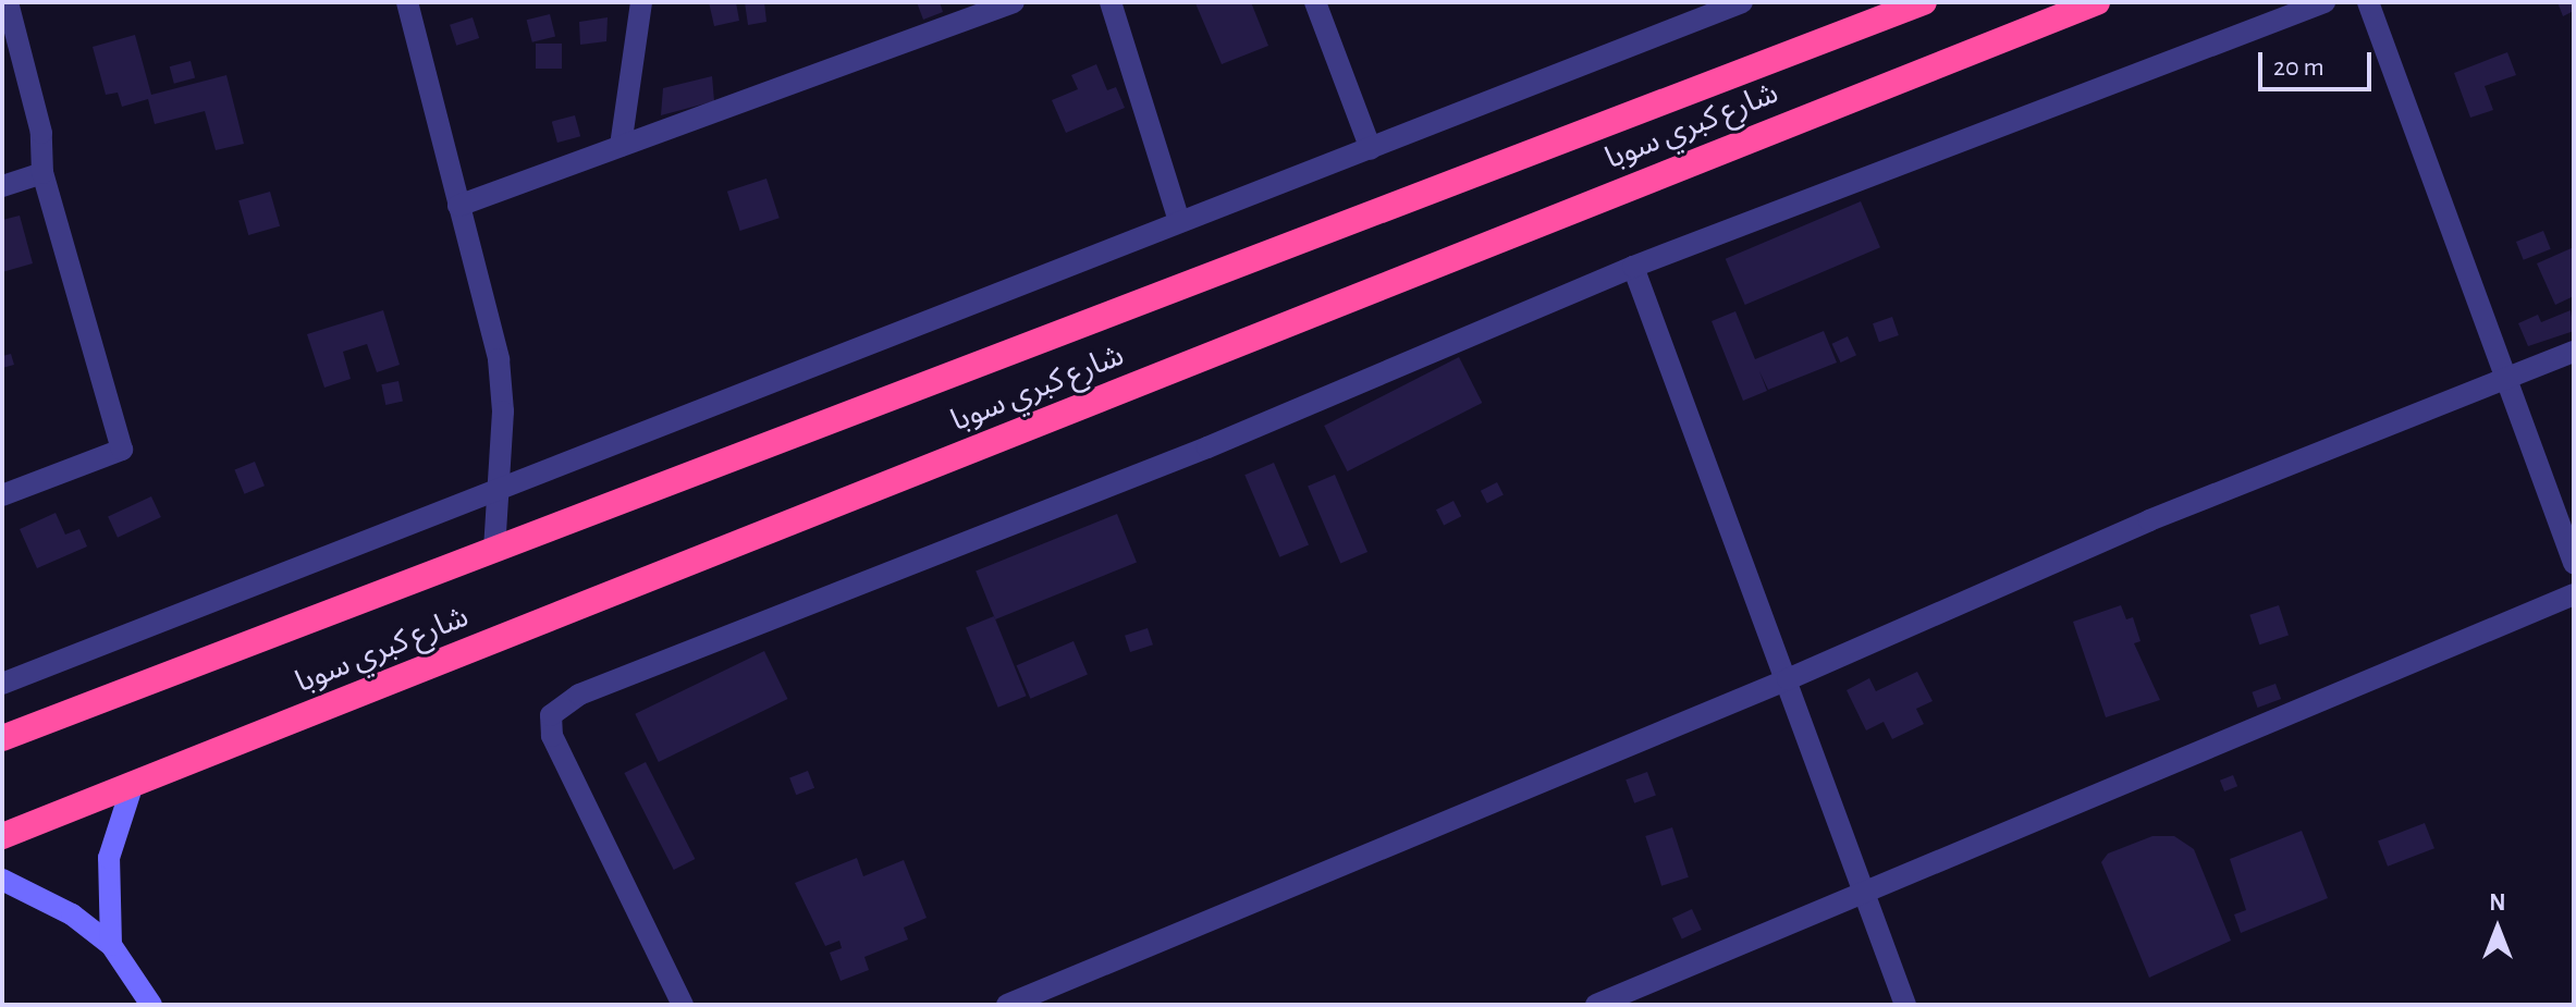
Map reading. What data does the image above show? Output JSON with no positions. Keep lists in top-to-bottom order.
{
  "streets": {
    "highway": ["شارع كبري سوبا"]
  },
  "scale_bar": "20 m",
  "north": "top"
}
